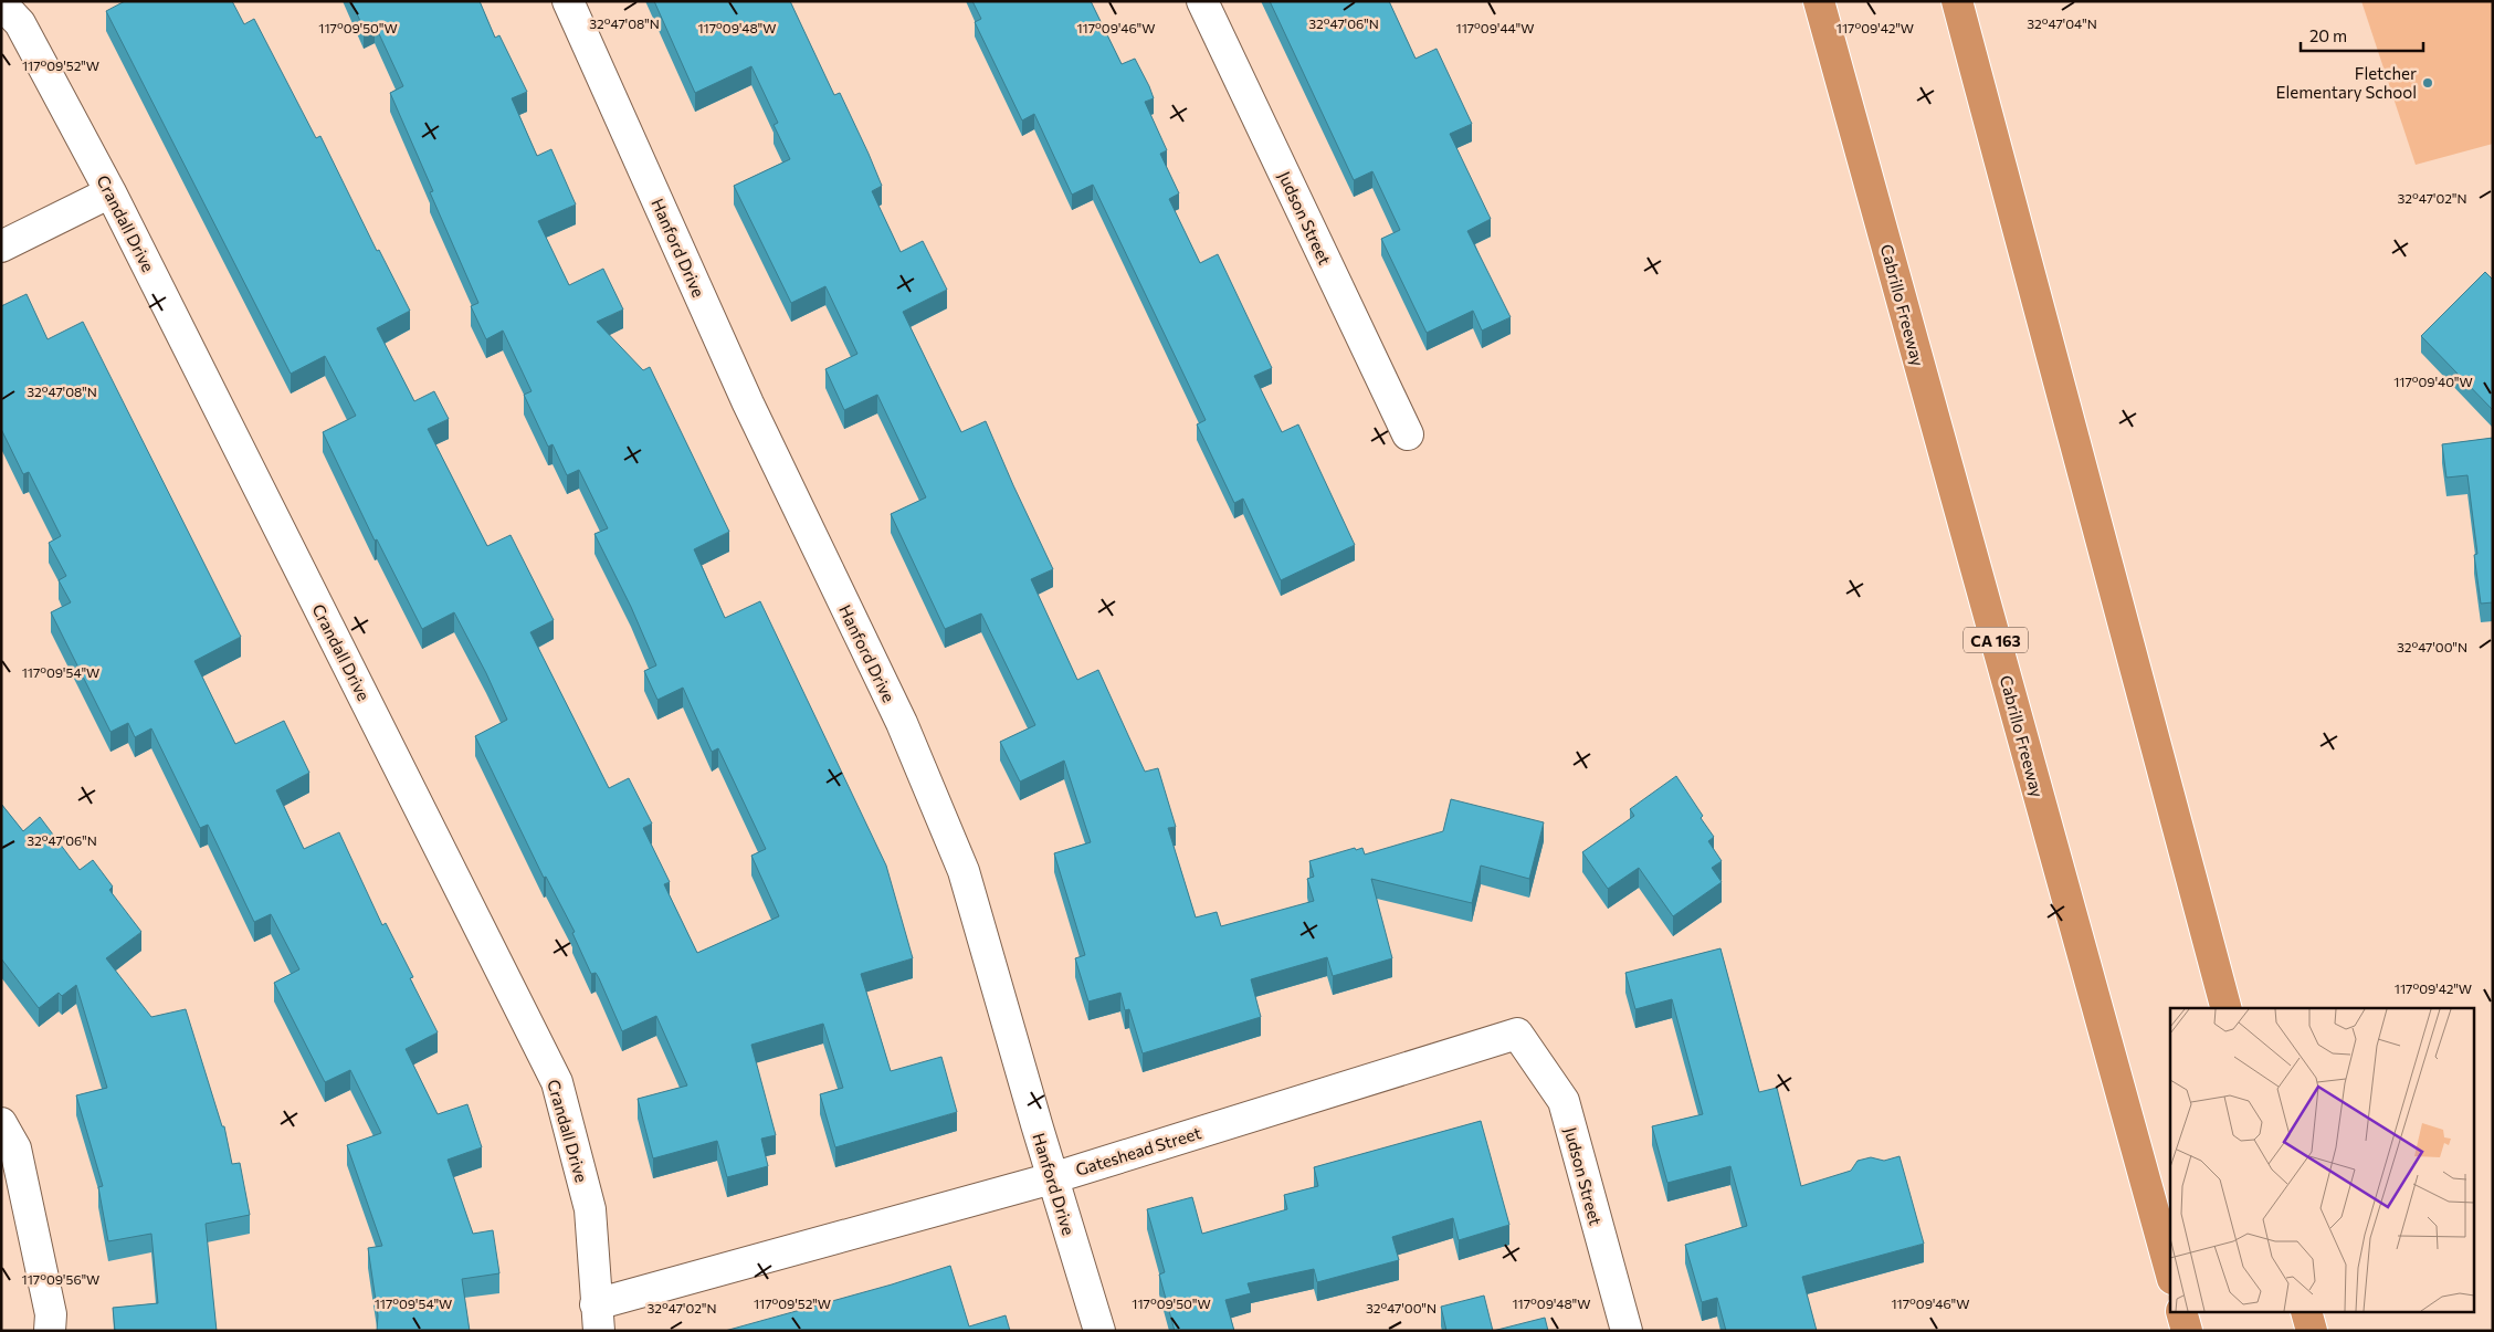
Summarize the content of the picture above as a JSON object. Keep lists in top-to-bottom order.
{
  "streets": {
    "highway": ["Cabrillo Freeway", "CA 163"],
    "street": [
      "Judson Street",
      "Crandall Drive",
      "Hanford Drive",
      "Gateshead Street"
    ]
  },
  "crossings": [
    ["Judson Street", "Gateshead Street"],
    ["Crandall Drive", "Gateshead Street"],
    ["Hanford Drive", "Gateshead Street"]
  ],
  "places": ["Fletcher Elementary School"],
  "scale_bar": "20 m",
  "coordinates": [
    "32°47'08\"N",
    "32°47'06\"N",
    "32°47'04\"N",
    "117°09'50\"W",
    "117°09'48\"W",
    "117°09'46\"W",
    "117°09'44\"W",
    "117°09'42\"W",
    "117°09'52\"W",
    "32°47'02\"N",
    "117°09'40\"W",
    "32°47'00\"N",
    "117°09'54\"W",
    "117°09'56\"W"
  ]
}
